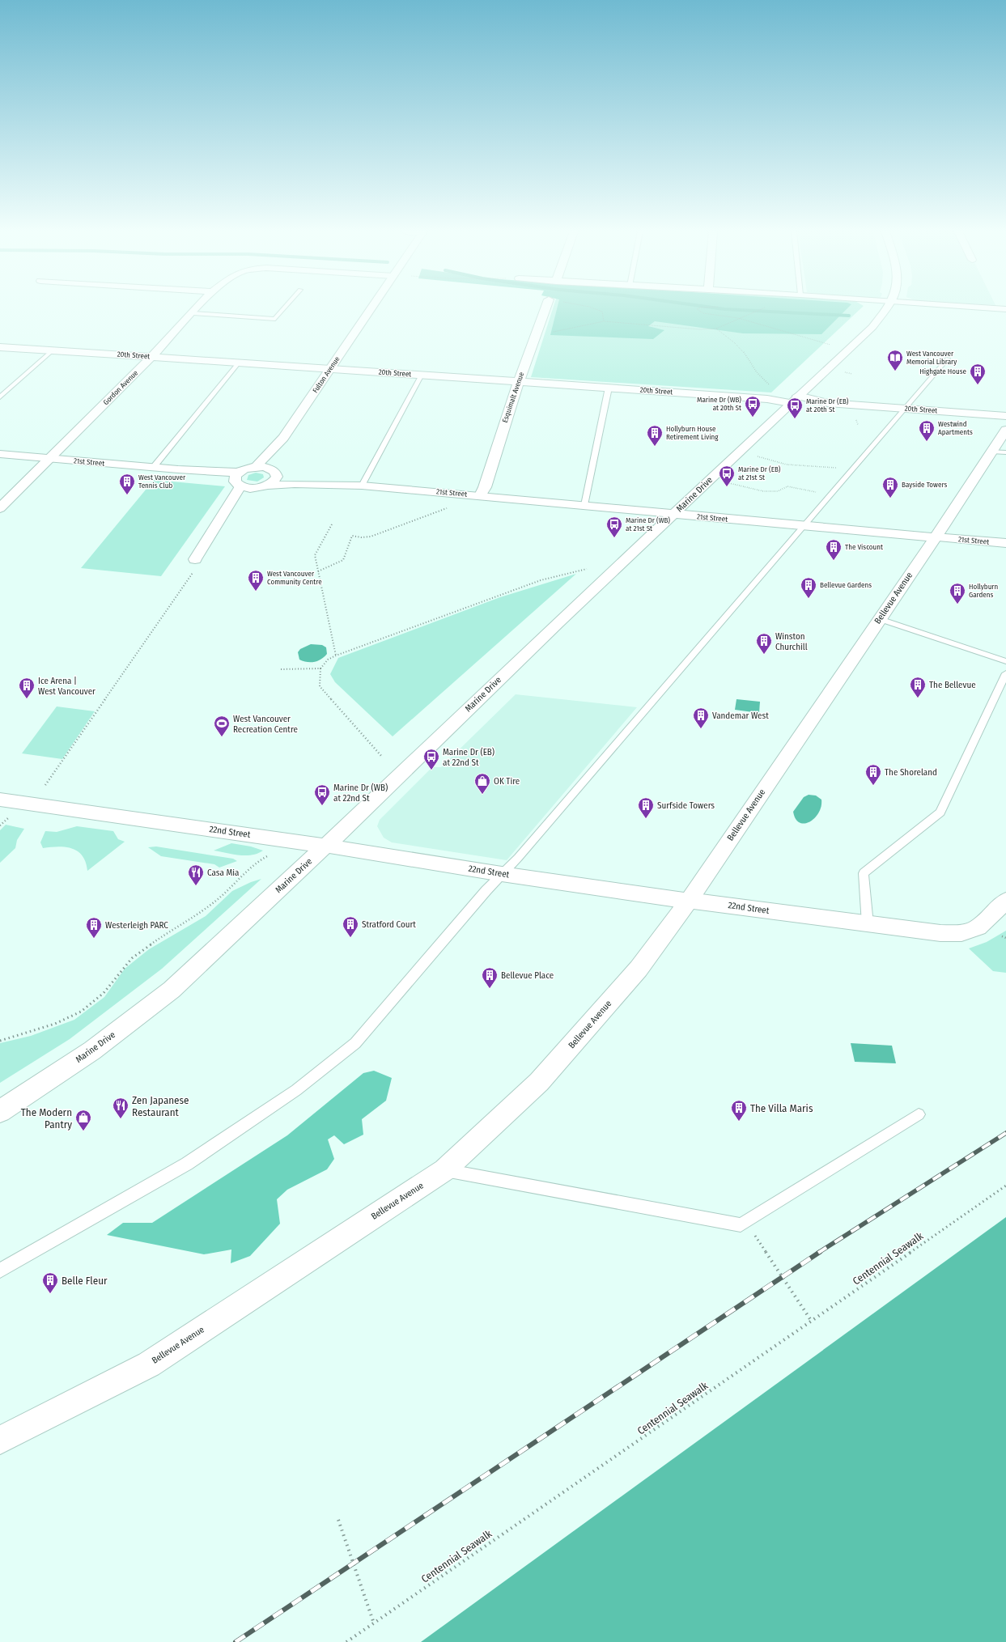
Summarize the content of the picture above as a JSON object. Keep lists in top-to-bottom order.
{
  "streets": {
    "street": [
      "20th Street",
      "Fulton Avenue",
      "Gordon Avenue",
      "Esquimalt Avenue",
      "21st Street",
      "Marine Drive",
      "Bellevue Avenue",
      "22nd Street"
    ],
    "path": ["Centennial Seawalk"]
  },
  "crossings": [
    ["20th Street", "Fulton Avenue"],
    ["20th Street", "Gordon Avenue"],
    ["20th Street", "Esquimalt Avenue"],
    ["20th Street", "Marine Drive"],
    ["Fulton Avenue", "21st Street"],
    ["Gordon Avenue", "21st Street"],
    ["Esquimalt Avenue", "21st Street"],
    ["21st Street", "Marine Drive"],
    ["21st Street", "Bellevue Avenue"],
    ["Marine Drive", "22nd Street"],
    ["Bellevue Avenue", "22nd Street"]
  ],
  "places": {
    "library": ["West Vancouver Memorial Library"],
    "building": [
      "Highgate House",
      "Westwind Apartments",
      "Hollyburn House Retirement Living",
      "West Vancouver Tennis Club",
      "Bayside Towers",
      "The Viscount",
      "West Vancouver Community Centre",
      "Bellevue Gardens",
      "Hollyburn Gardens",
      "Winston Churchill",
      "The Bellevue",
      "Ice Arena | West Vancouver",
      "Vandemar West",
      "The Shoreland",
      "Surfside Towers",
      "Stratford Court",
      "Westerleigh PARC",
      "Bellevue Place",
      "The Villa Maris",
      "Belle Fleur"
    ],
    "bus stop": [
      "Marine Dr (WB) at 20th St",
      "Marine Dr (EB) at 20th St",
      "Marine Dr (EB) at 21st St",
      "Marine Dr (WB) at 21st St",
      "Marine Dr (EB) at 22nd St",
      "Marine Dr (WB) at 22nd St"
    ],
    "sports": ["West Vancouver Recreation Centre"],
    "shop": ["OK Tire", "The Modern Pantry"],
    "restaurant": ["Casa Mia", "Zen Japanese Restaurant"]
  }
}
